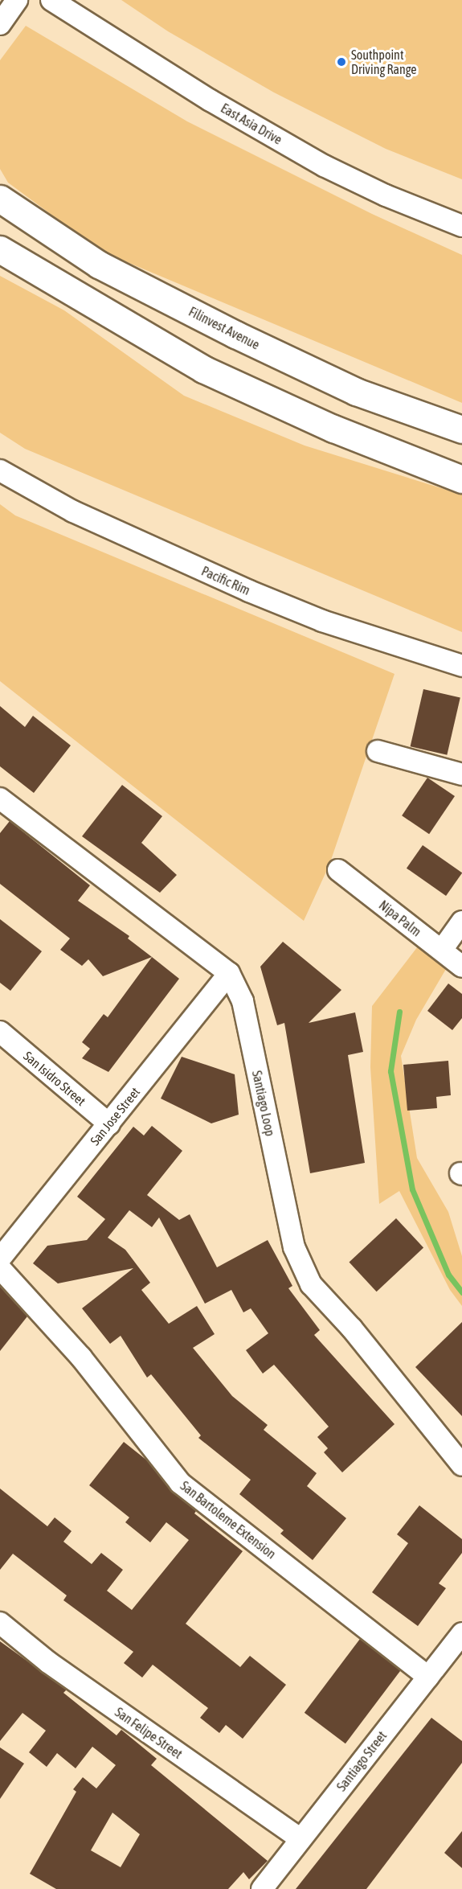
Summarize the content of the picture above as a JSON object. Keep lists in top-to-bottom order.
{
  "streets": {
    "main road": ["Filinvest Avenue"],
    "street": [
      "East Asia Drive",
      "Pacific Rim",
      "Nipa Palm",
      "San Isidro Street",
      "Santiago Loop",
      "San Jose Street",
      "San Bartoleme Extension",
      "San Felipe Street",
      "Santiago Street"
    ]
  },
  "crossings": [
    ["San Isidro Street", "San Jose Street"],
    ["Santiago Loop", "San Jose Street"],
    ["San Bartoleme Extension", "Santiago Street"],
    ["San Felipe Street", "Santiago Street"]
  ],
  "places": ["Southpoint Driving Range"]
}
